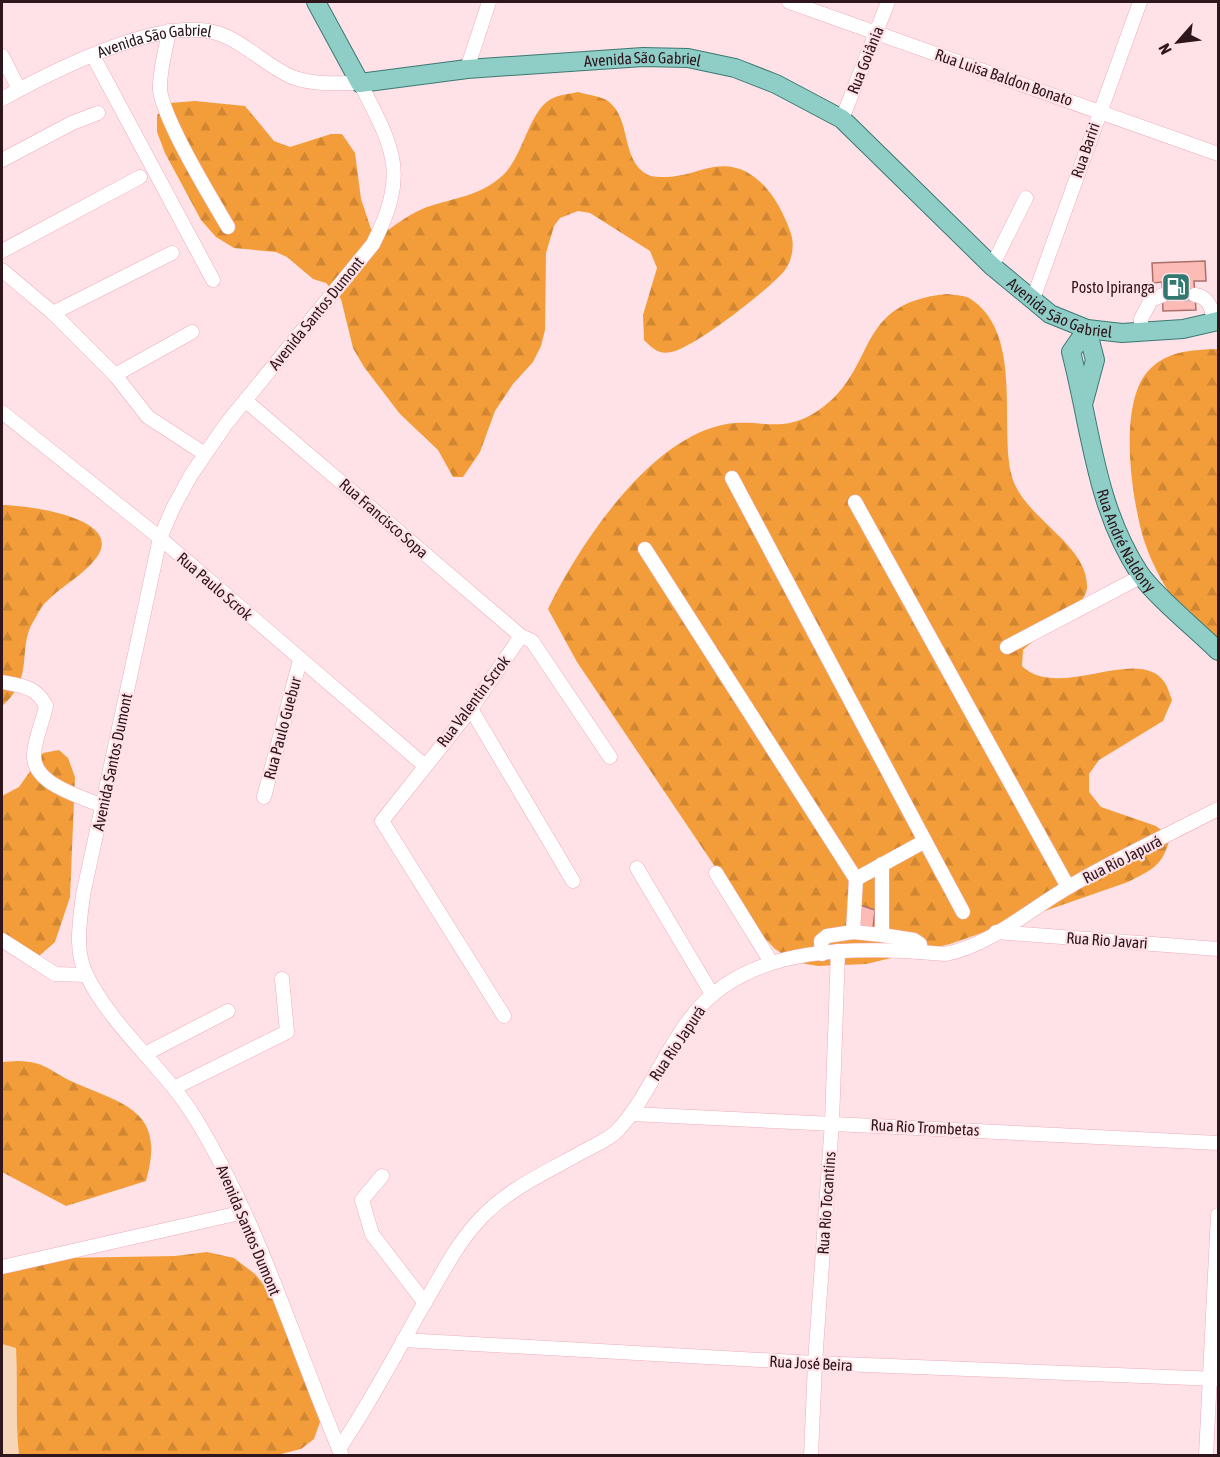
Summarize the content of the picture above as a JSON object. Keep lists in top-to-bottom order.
{
  "streets": {
    "main road": ["Avenida São Gabriel", "Rua André Naldony"],
    "street": [
      "Rua Goiânia",
      "Rua Luisa Baldon Bonato",
      "Rua Bariri",
      "Avenida Santos Dumont",
      "Rua Francisco Sopa",
      "Rua Paulo Scrok",
      "Rua Valentin Scrok",
      "Rua Paulo Guebur",
      "Rua Rio Japurá",
      "Rua Rio Javari",
      "Rua Rio Trombetas",
      "Rua Rio Tocantins",
      "Rua José Beira"
    ]
  },
  "crossings": [
    ["Avenida São Gabriel", "Rua Goiânia"],
    ["Avenida São Gabriel", "Rua Bariri"],
    ["Avenida São Gabriel", "Avenida Santos Dumont"],
    ["Avenida São Gabriel", "Rua André Naldony"],
    ["Rua Goiânia", "Rua Luisa Baldon Bonato"],
    ["Rua Luisa Baldon Bonato", "Rua Bariri"],
    ["Avenida Santos Dumont", "Rua Francisco Sopa"],
    ["Avenida Santos Dumont", "Rua Paulo Scrok"],
    ["Avenida Santos Dumont", "Rua Rio Japurá"],
    ["Rua Francisco Sopa", "Rua Valentin Scrok"],
    ["Rua Paulo Scrok", "Rua Valentin Scrok"],
    ["Rua Paulo Scrok", "Rua Paulo Guebur"],
    ["Rua Rio Japurá", "Rua Rio Javari"],
    ["Rua Rio Japurá", "Rua Rio Trombetas"],
    ["Rua Rio Japurá", "Rua Rio Tocantins"],
    ["Rua Rio Japurá", "Rua José Beira"],
    ["Rua Rio Trombetas", "Rua Rio Tocantins"],
    ["Rua Rio Tocantins", "Rua José Beira"]
  ],
  "places": {
    "fuel station": ["Posto Ipiranga"]
  },
  "north": "bottom left"
}
